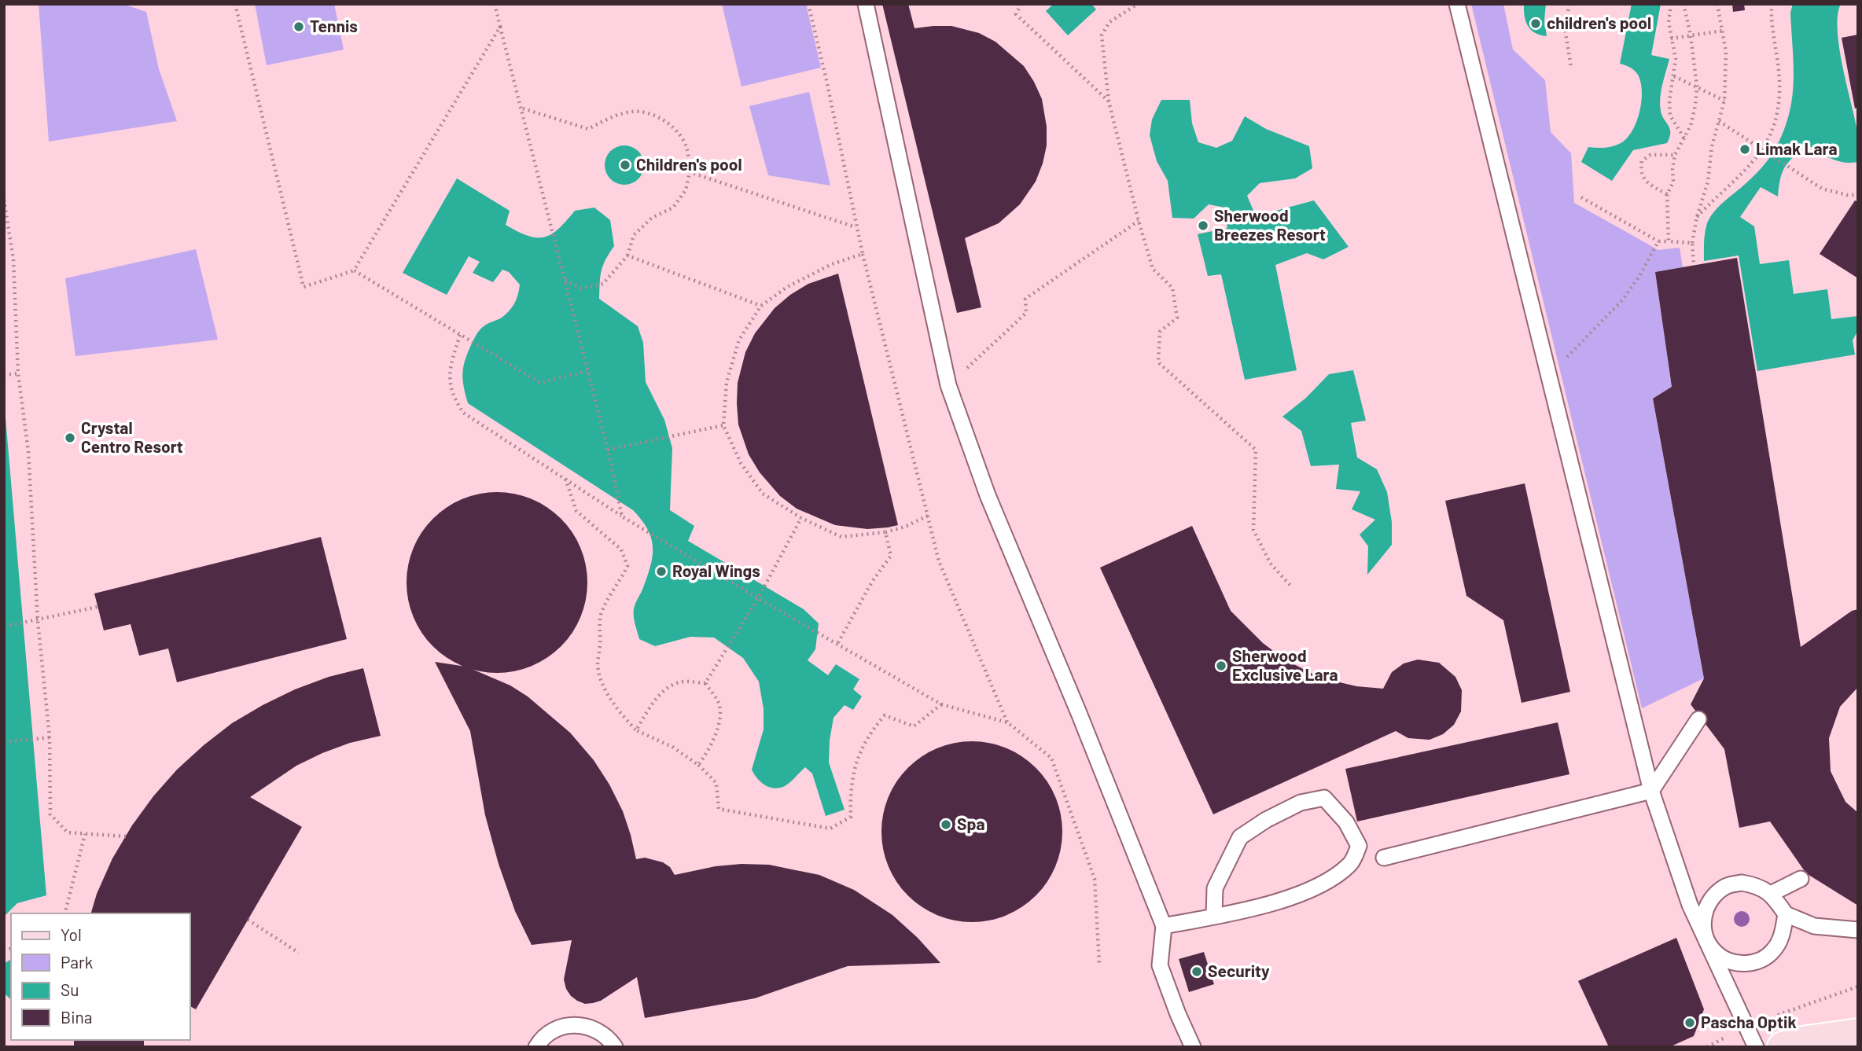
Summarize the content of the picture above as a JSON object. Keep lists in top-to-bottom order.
{
  "places": [
    "children's pool",
    "Tennis",
    "Limak Lara",
    "Children's pool",
    "Sherwood Breezes Resort",
    "Crystal Centro Resort",
    "Royal Wings",
    "Sherwood Exclusive Lara",
    "Spa",
    "Security",
    "Pascha Optik"
  ],
  "legend": [
    "Yol",
    "Park",
    "Su",
    "Bina"
  ]
}
